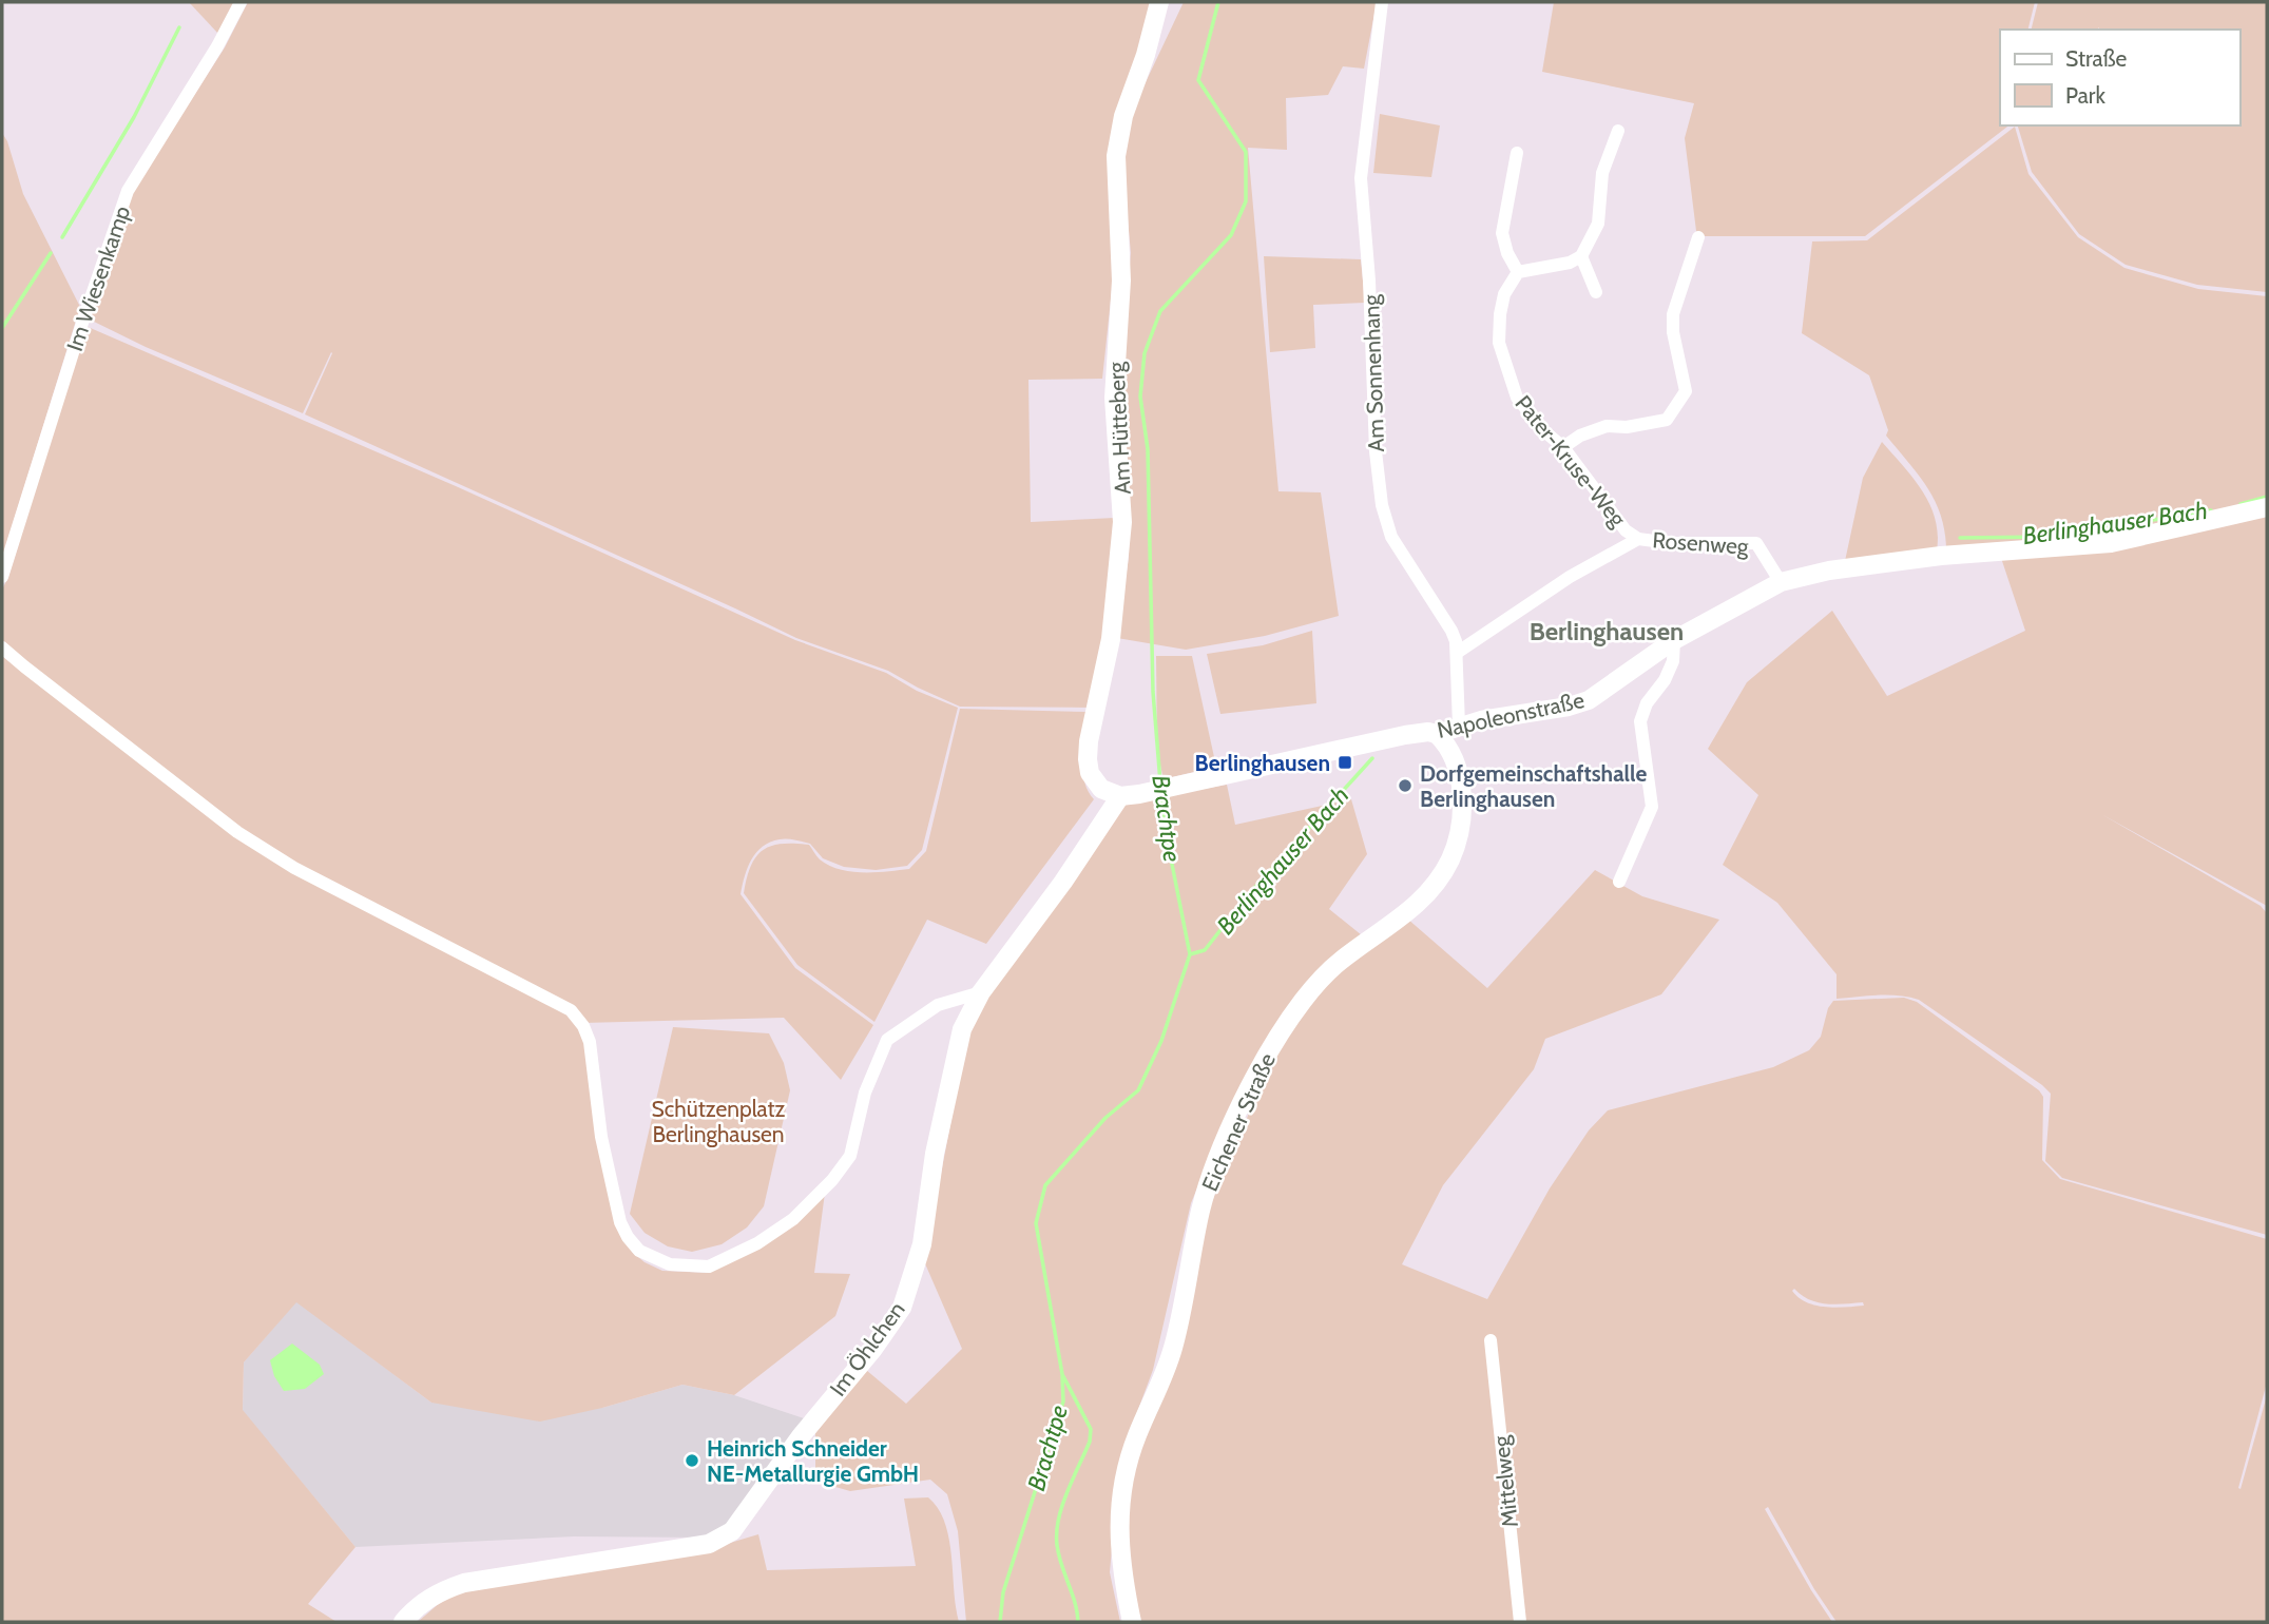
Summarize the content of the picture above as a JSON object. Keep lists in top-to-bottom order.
{
  "streets": {
    "main road": [
      "Am Hütteberg",
      "Napoleonstraße",
      "Eichener Straße",
      "Im Öhlchen"
    ],
    "street": [
      "Im Wiesenkamp",
      "Am Sonnenhang",
      "Pater-Kruse-Weg",
      "Rosenweg",
      "Mittelweg"
    ]
  },
  "crossings": [
    ["Am Sonnenhang", "Rosenweg"],
    ["Am Sonnenhang", "Napoleonstraße"],
    ["Am Hütteberg", "Napoleonstraße"],
    ["Am Hütteberg", "Im Öhlchen"],
    ["Pater-Kruse-Weg", "Rosenweg"],
    ["Rosenweg", "Napoleonstraße"],
    ["Napoleonstraße", "Eichener Straße"],
    ["Napoleonstraße", "Im Öhlchen"]
  ],
  "districts": ["Berlinghausen"],
  "water": ["Berlinghauser Bach", "Brachtpe"],
  "parks": ["Schützenplatz Berlinghausen"],
  "places": {
    "transit": ["Berlinghausen"],
    "other": ["Dorfgemeinschaftshalle Berlinghausen", "Heinrich Schneider NE-Metallurgie GmbH"]
  },
  "legend": ["Straße", "Park"]
}
